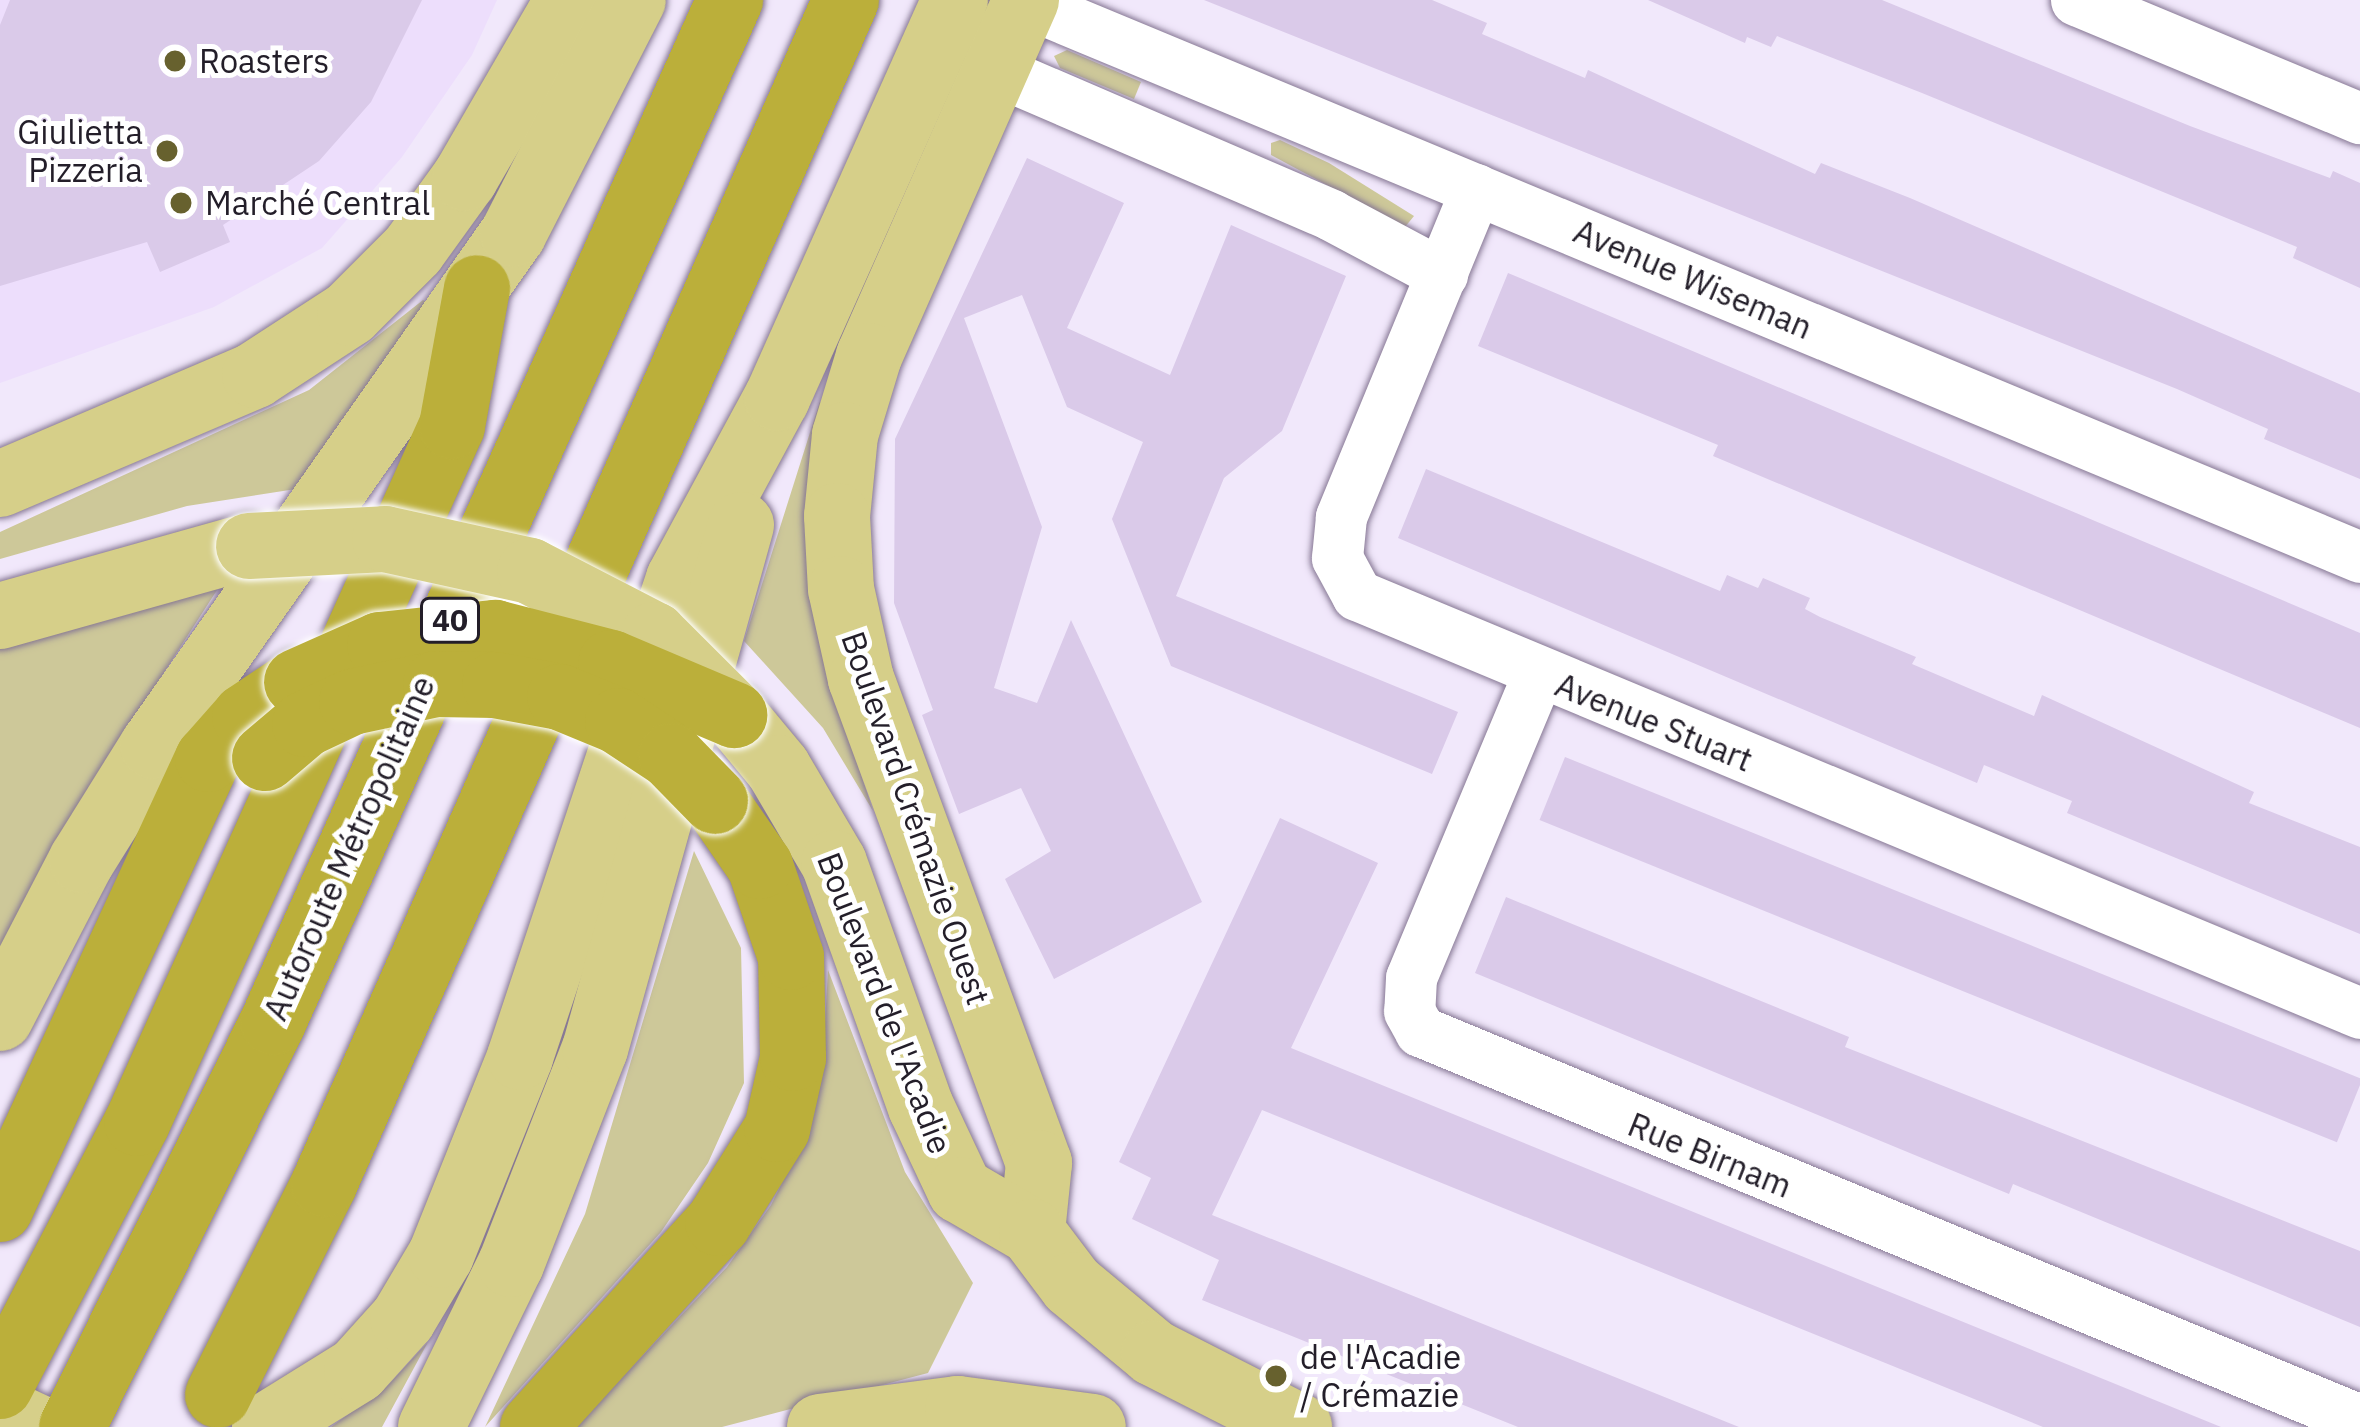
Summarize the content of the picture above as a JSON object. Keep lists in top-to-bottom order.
{
  "streets": {
    "highway": ["40", "Autoroute Métropolitaine"],
    "main road": ["Boulevard Crémazie Ouest", "Boulevard de l'Acadie"],
    "street": ["Avenue Wiseman", "Avenue Stuart", "Rue Birnam"]
  },
  "crossings": [
    ["Avenue Wiseman", "Avenue Stuart"],
    ["Avenue Wiseman", "Boulevard Crémazie Ouest"],
    ["Avenue Stuart", "Rue Birnam"],
    ["Boulevard Crémazie Ouest", "Boulevard de l'Acadie"]
  ],
  "places": [
    "Roasters",
    "Giulietta Pizzeria",
    "Marché Central",
    "de l'Acadie / Crémazie"
  ]
}
